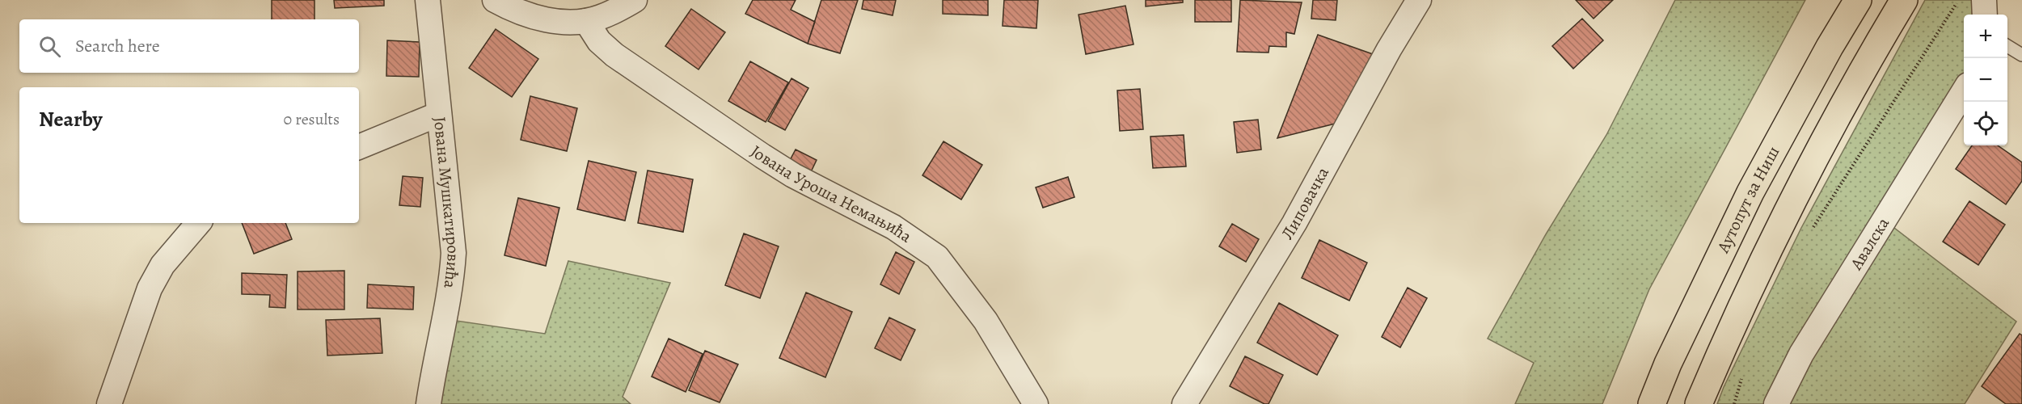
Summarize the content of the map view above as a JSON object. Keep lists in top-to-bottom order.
{
  "streets": {
    "highway": ["Аутопут за Ниш"],
    "street": [
      "Јована Уроша Немањића",
      "Јована Мушкатировића",
      "Липовачка",
      "Авалска"
    ]
  },
  "page": {
    "map_buttons": ["+", "−"],
    "search": "Search here",
    "heading": ["Nearby", "0 results"]
  }
}
